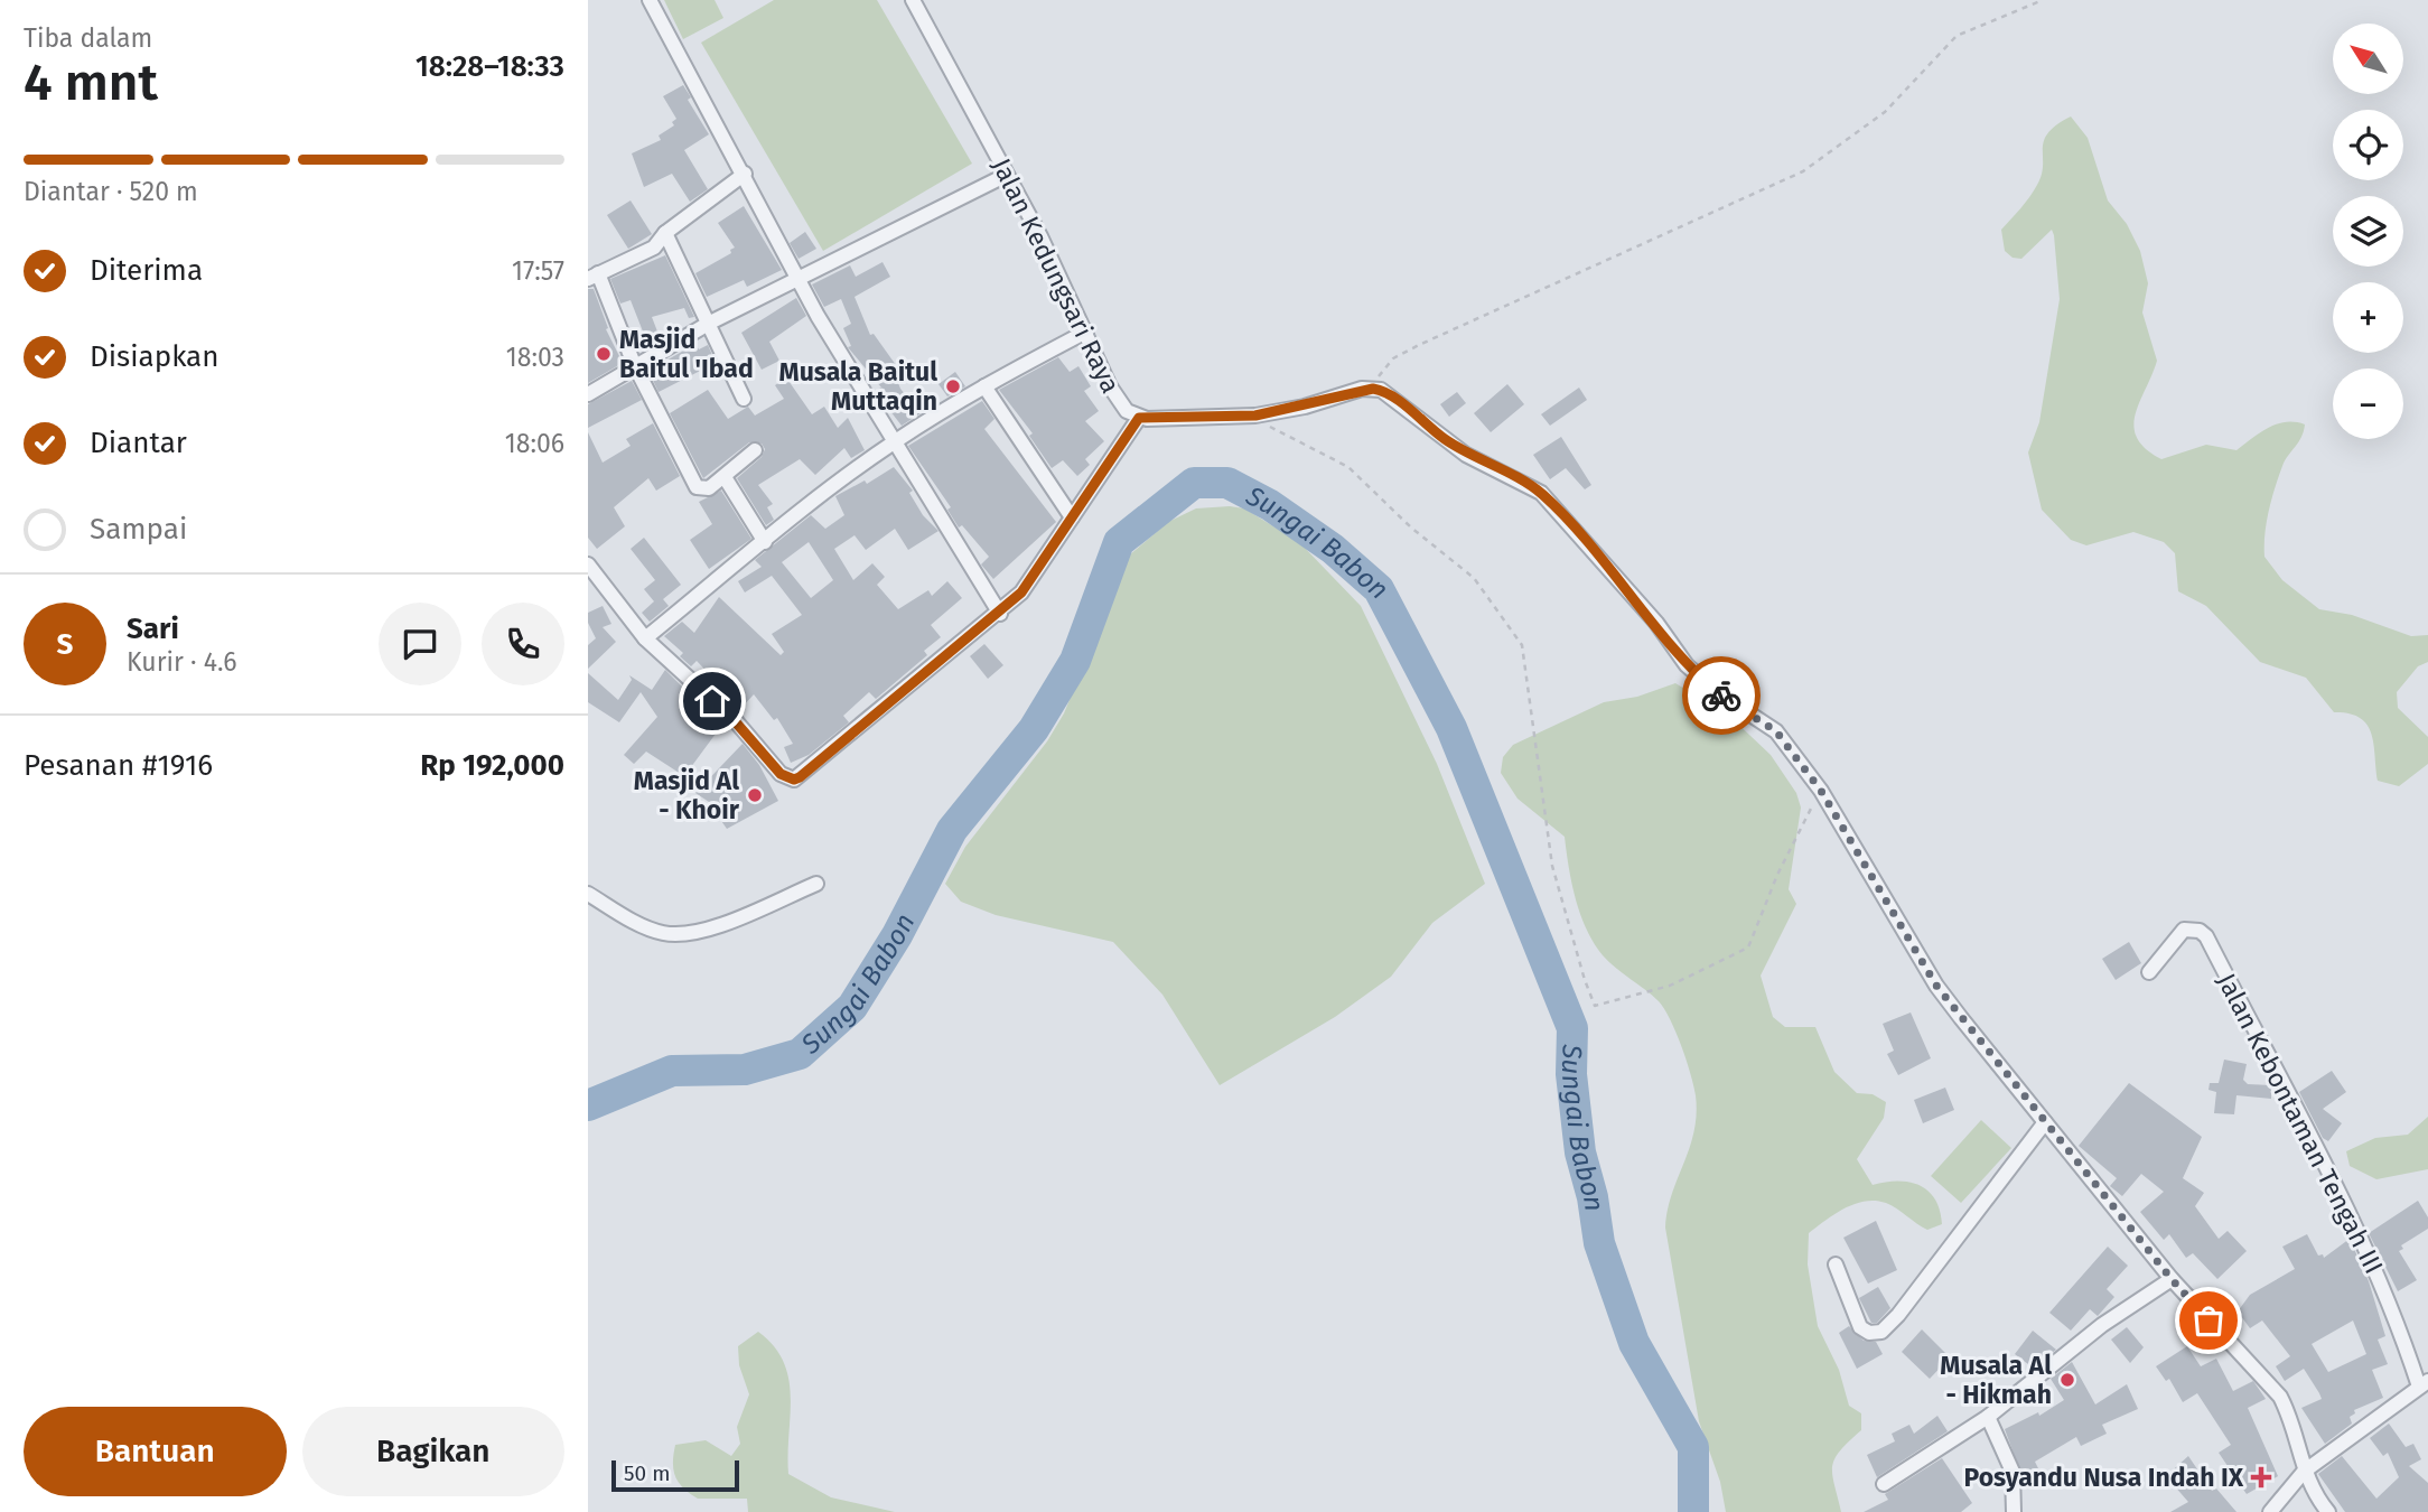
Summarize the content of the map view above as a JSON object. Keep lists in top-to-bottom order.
{
  "streets": {
    "street": ["Jalan Kedungsari Raya", "Jalan Kebontaman Tengah III"]
  },
  "water": ["Sungai Babon"],
  "places": {
    "other": [
      "Masjid Baitul 'Ibad",
      "Musala Baitul Muttaqin",
      "Masjid Al - Khoir",
      "Musala Al - Hikmah"
    ],
    "health": ["Posyandu Nusa Indah IX"]
  },
  "scale_bar": "50 m",
  "north": "top left",
  "page": {
    "heading": ["4 mnt", "Tiba dalam", "18:28–18:33"],
    "panel": [
      "Sari",
      "Kurir · 4.6",
      "Pesanan #1916",
      "Rp 192,000"
    ],
    "map_buttons": ["+", "−"],
    "bar": "Diantar · 520 m",
    "list": [
      ["Diterima", "17:57"],
      ["Disiapkan", "18:03"],
      ["Diantar", "18:06"],
      "Sampai"
    ],
    "round": "S",
    "buttons": ["Bantuan", "Bagikan"],
    "scale": "50 m"
  }
}
